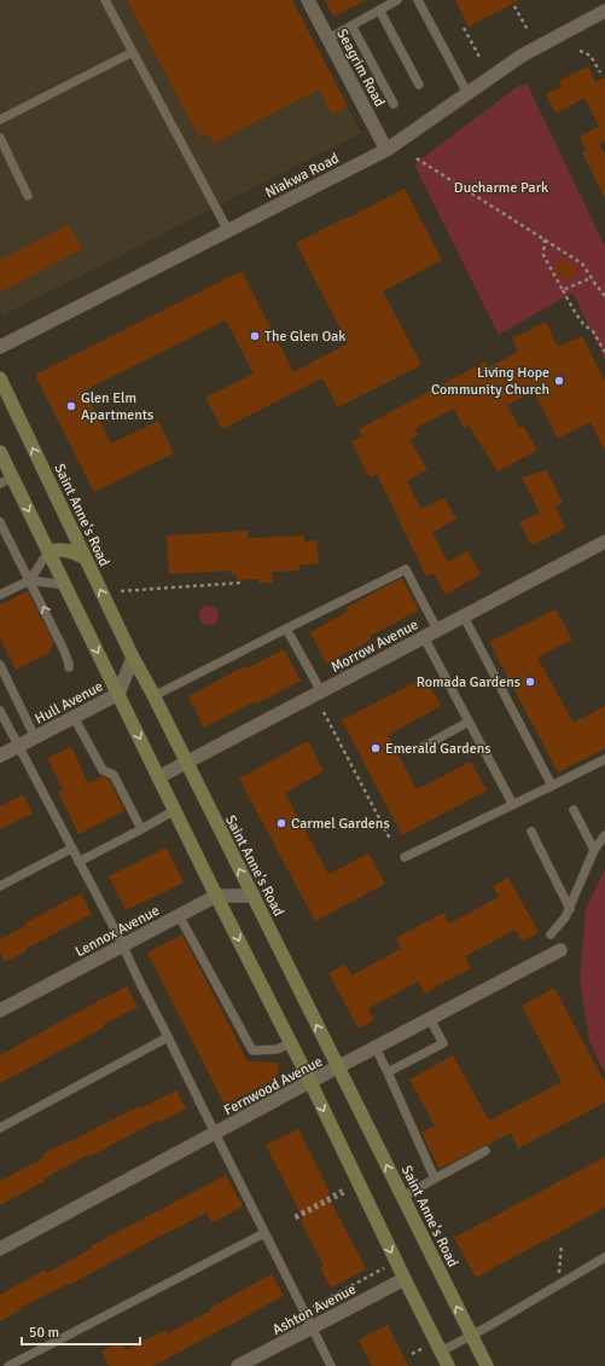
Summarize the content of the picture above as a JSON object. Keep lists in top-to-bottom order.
{
  "streets": {
    "main road": ["Saint Anne's Road"],
    "street": [
      "Seagrim Road",
      "Niakwa Road",
      "Morrow Avenue",
      "Hull Avenue",
      "Lennox Avenue",
      "Fernwood Avenue",
      "Ashton Avenue"
    ]
  },
  "crossings": [
    ["Seagrim Road", "Niakwa Road"],
    ["Saint Anne's Road", "Morrow Avenue"],
    ["Saint Anne's Road", "Hull Avenue"],
    ["Saint Anne's Road", "Lennox Avenue"],
    ["Saint Anne's Road", "Fernwood Avenue"]
  ],
  "parks": ["Ducharme Park"],
  "places": [
    "The Glen Oak",
    "Living Hope Community Church",
    "Glen Elm Apartments",
    "Romada Gardens",
    "Emerald Gardens",
    "Carmel Gardens"
  ],
  "scale_bar": "50 m"
}
